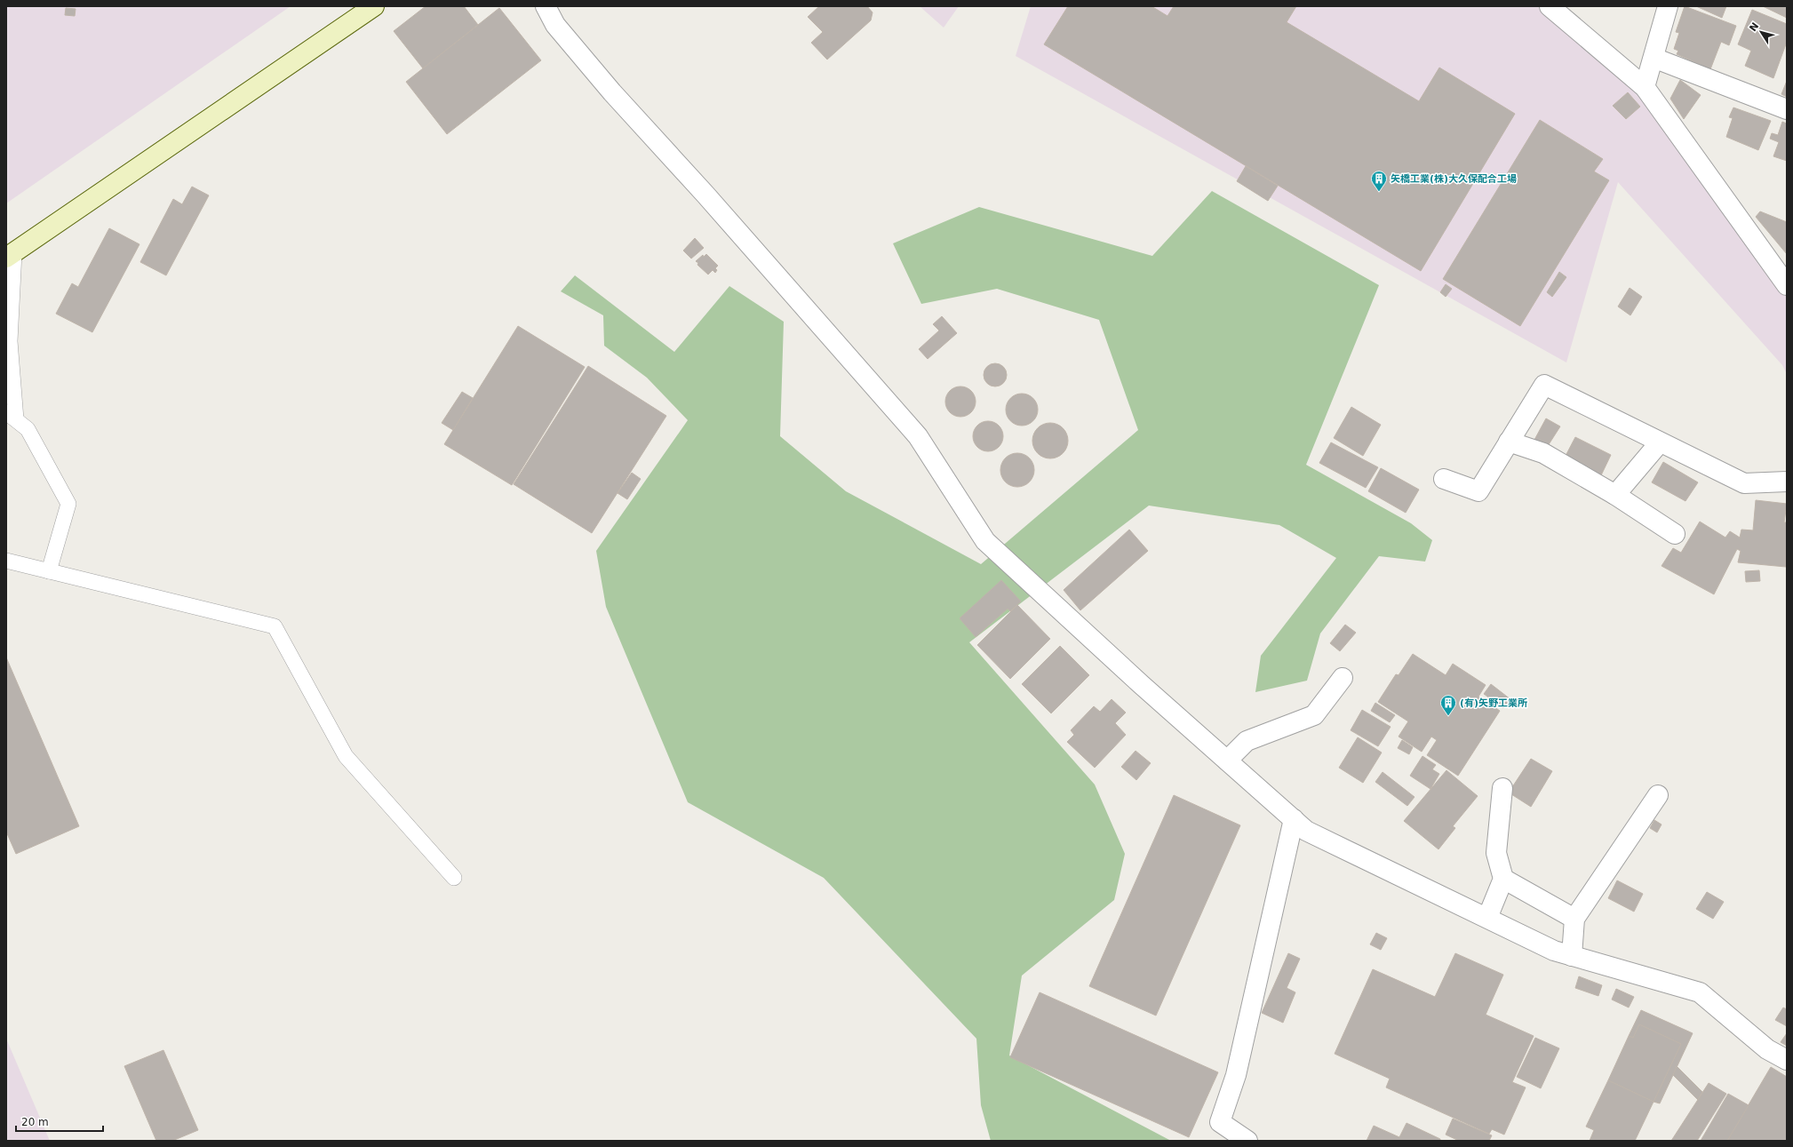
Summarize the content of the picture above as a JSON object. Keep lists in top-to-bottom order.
{
  "places": {
    "building": ["矢橋工業(株)大久保配合工場", "(有)矢野工業所"]
  },
  "scale_bar": "20 m",
  "north": "top left"
}
